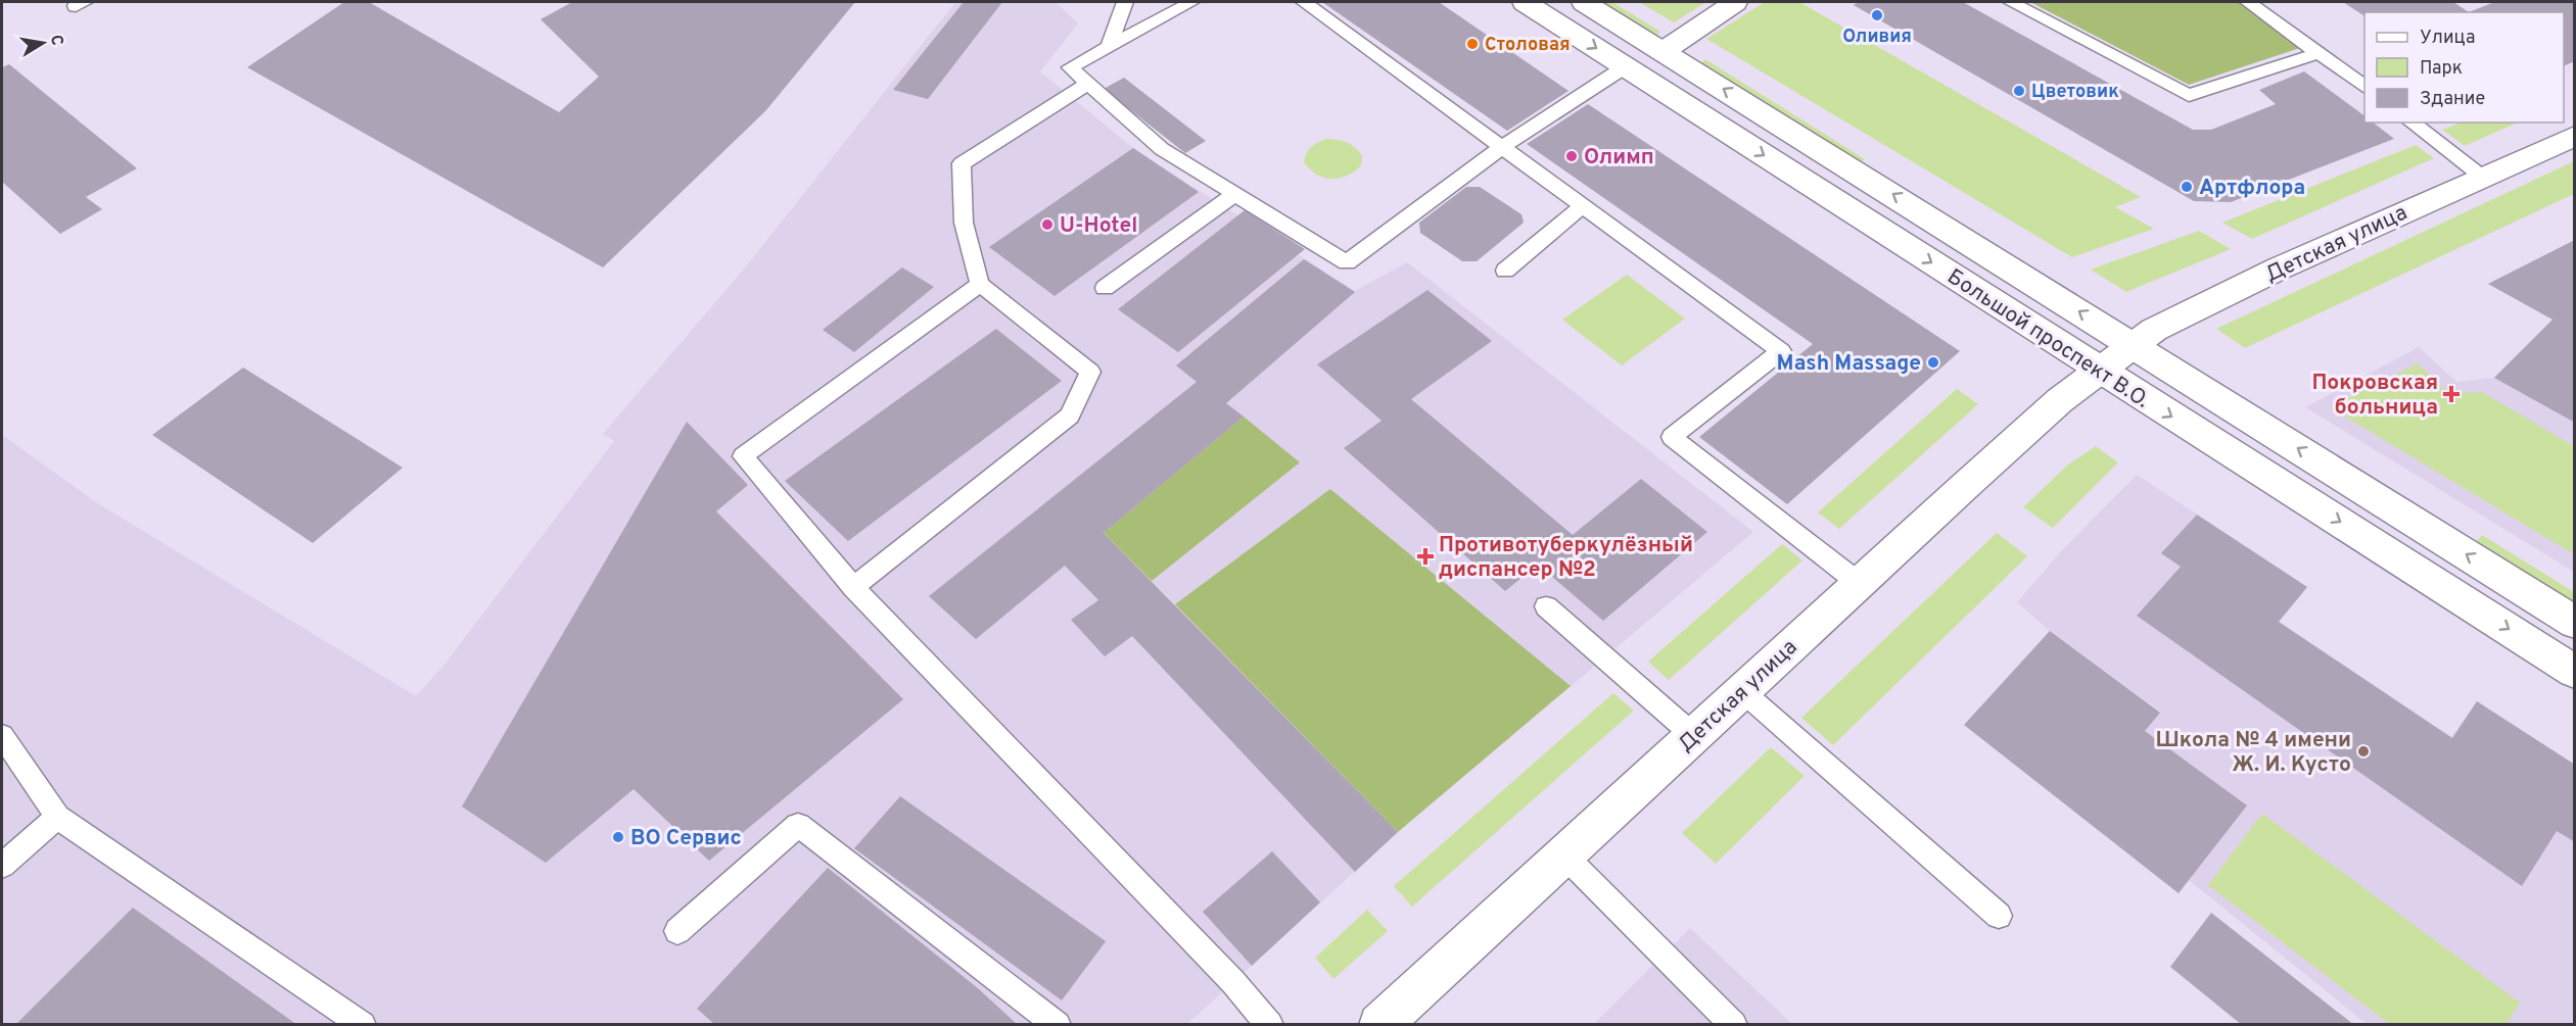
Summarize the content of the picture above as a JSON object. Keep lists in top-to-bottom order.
{
  "streets": {
    "main road": ["Детская улица", "Большой проспект В.О."]
  },
  "crossings": [
    ["Детская улица", "Большой проспект В.О."]
  ],
  "places": {
    "other": [
      "Оливия",
      "Столовая",
      "Цветовик",
      "Олимп",
      "Артфлора",
      "U-Hotel",
      "Mash Massage",
      "Школа № 4 имени Ж. И. Кусто",
      "ВО Сервис"
    ],
    "health": ["Покровская больница", "Противотуберкулёзный диспансер №2"]
  },
  "legend": ["Улица", "Парк", "Здание"],
  "north": "right"
}
